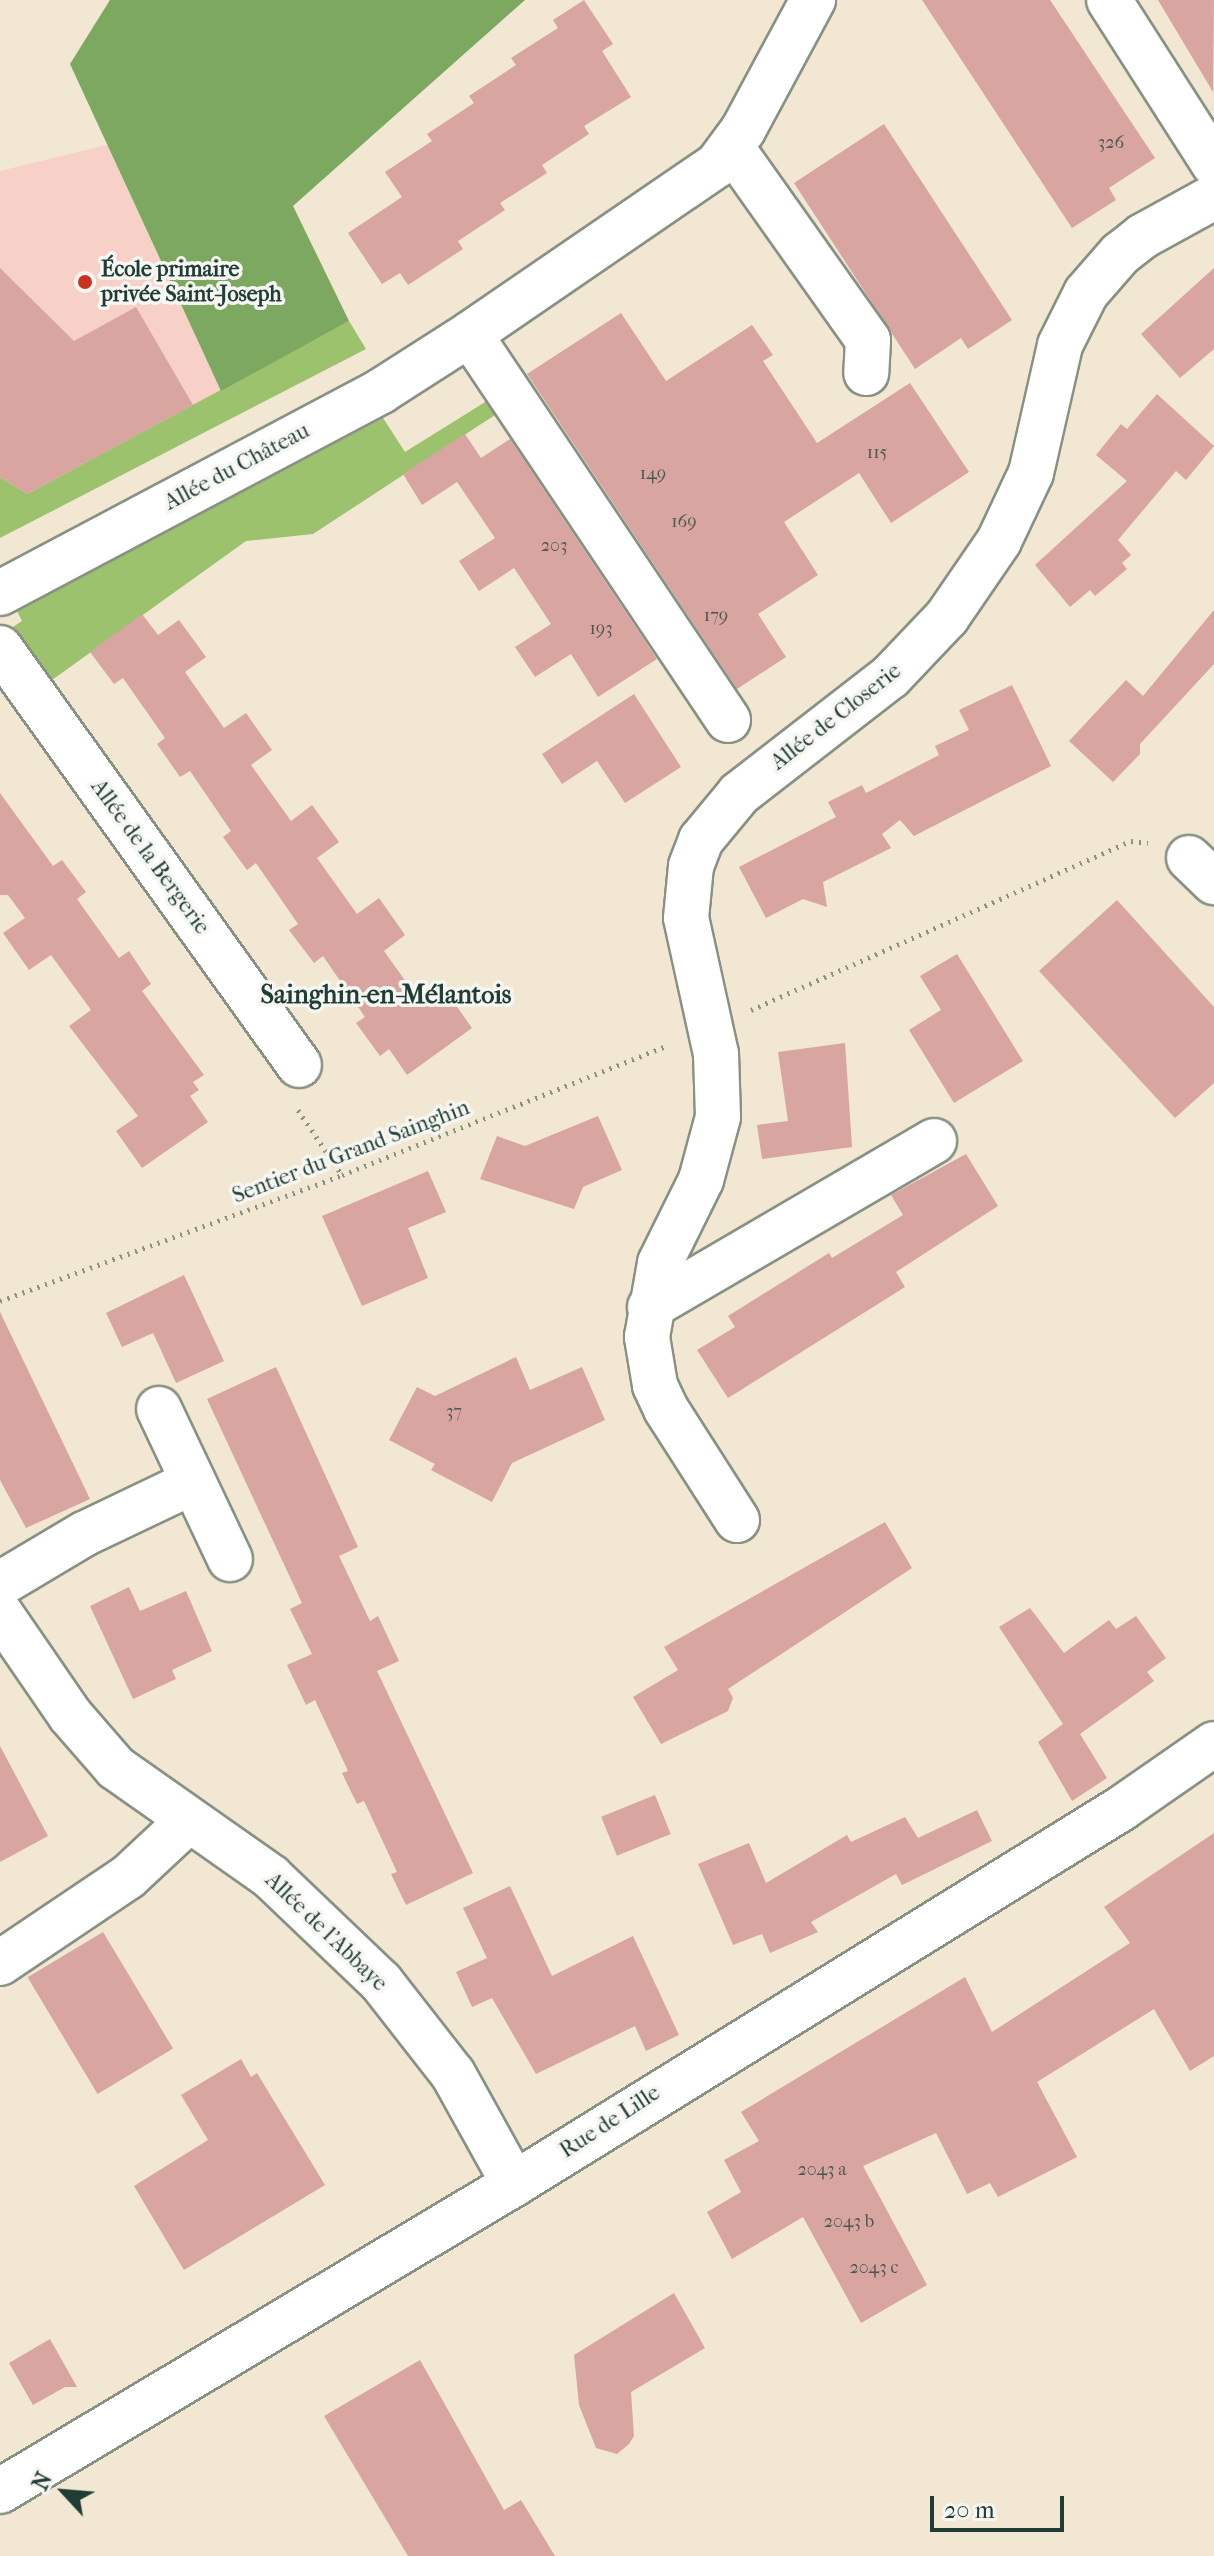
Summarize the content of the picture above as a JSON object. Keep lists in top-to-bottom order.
{
  "streets": {
    "street": [
      "Allée du Château",
      "Allée de Closerie",
      "Allée de la Bergerie",
      "Allée de l'Abbaye",
      "Rue de Lille"
    ],
    "path": ["Sentier du Grand Sainghin"]
  },
  "crossings": [
    ["Allée de Closerie", "Sentier du Grand Sainghin"],
    ["Allée de l'Abbaye", "Rue de Lille"]
  ],
  "districts": ["Sainghin-en-Mélantois"],
  "places": ["École primaire privée Saint-Joseph"],
  "house_numbers": [
    "326",
    "115",
    "149",
    "169",
    "203",
    "179",
    "193",
    "37",
    "2043 a",
    "2043 b",
    "2043 c"
  ],
  "scale_bar": "20 m",
  "north": "top left"
}
